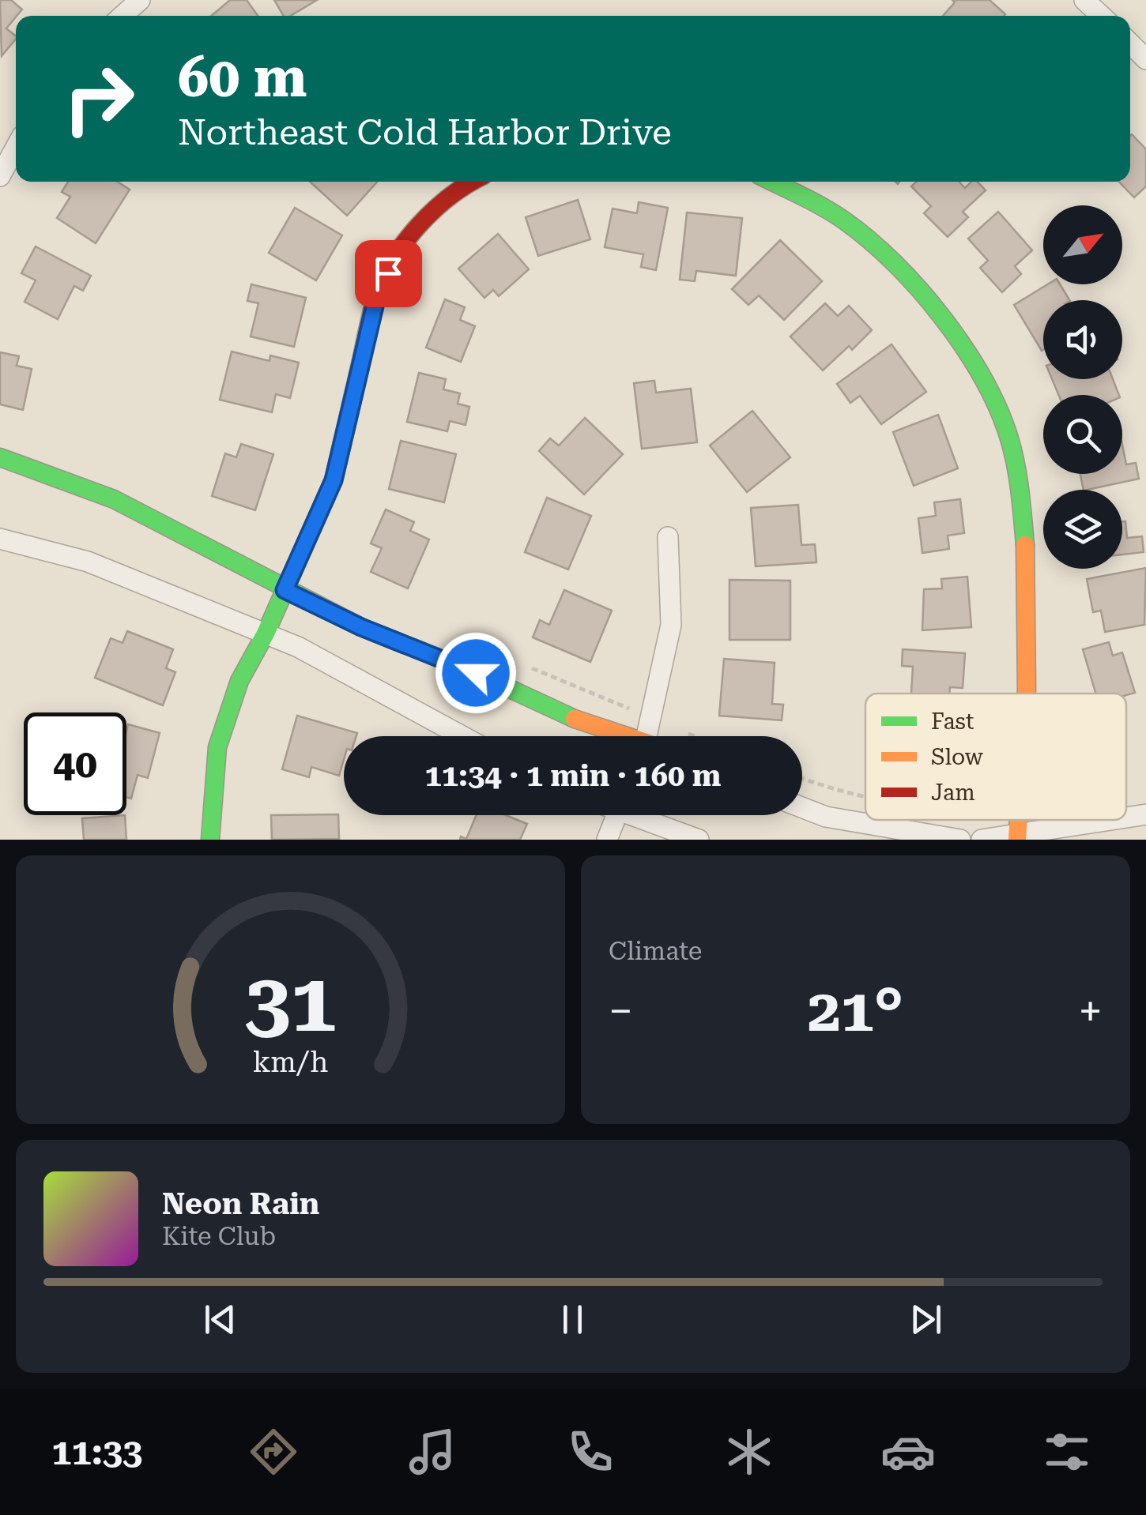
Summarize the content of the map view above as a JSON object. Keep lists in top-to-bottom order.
{
  "legend": ["Fast", "Slow", "Jam"],
  "north": "top right",
  "page": {
    "turn": ["60 m", "Northeast Cold Harbor Drive"],
    "limit": "40",
    "trip": "11:34 · 1 min · 160 m",
    "tile": "Climate",
    "heat": ["−", "21°", "+"],
    "song": ["Neon Rain", "Kite Club"],
    "tabs": "11:33",
    "gauge": ["31", "km/h"]
  }
}
